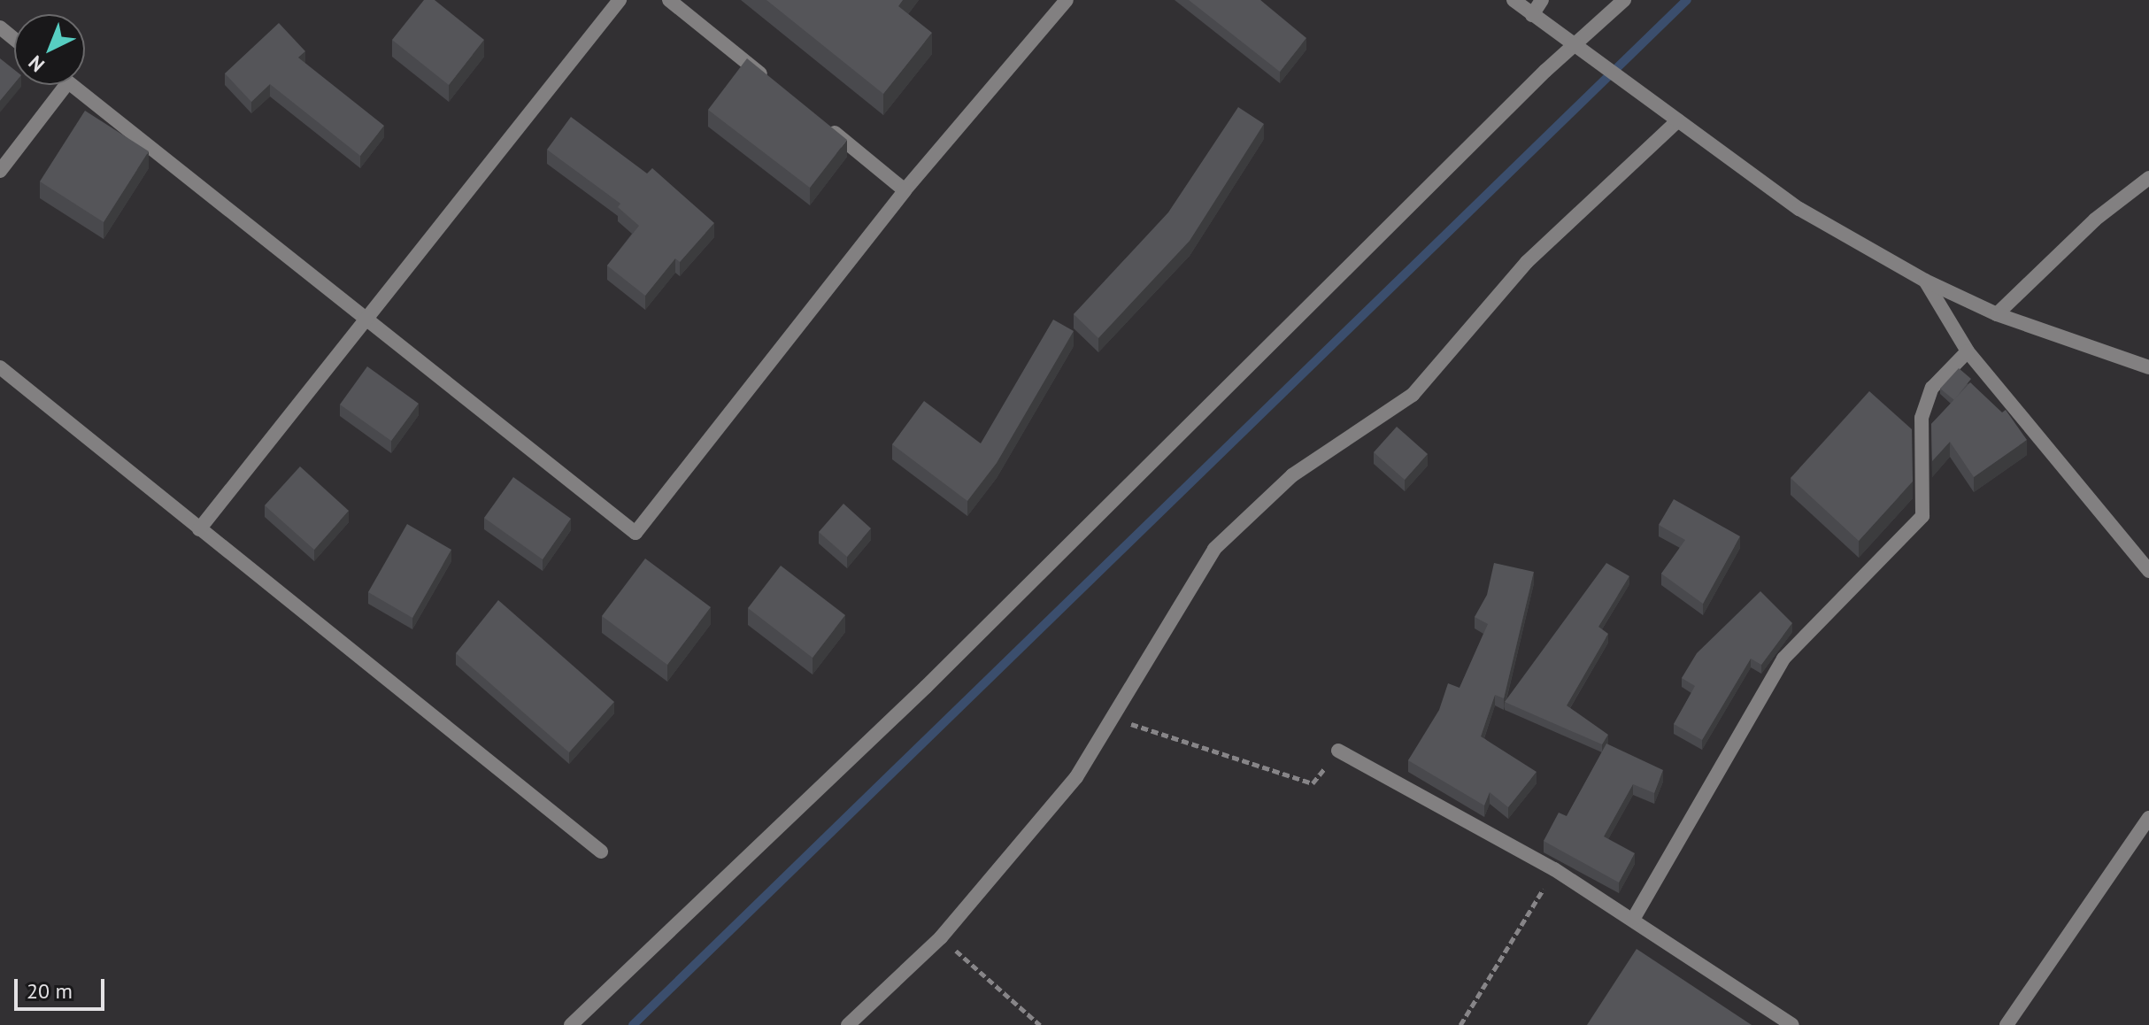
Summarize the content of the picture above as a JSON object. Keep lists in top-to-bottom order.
{
  "scale_bar": "20 m",
  "north": "bottom left"
}
